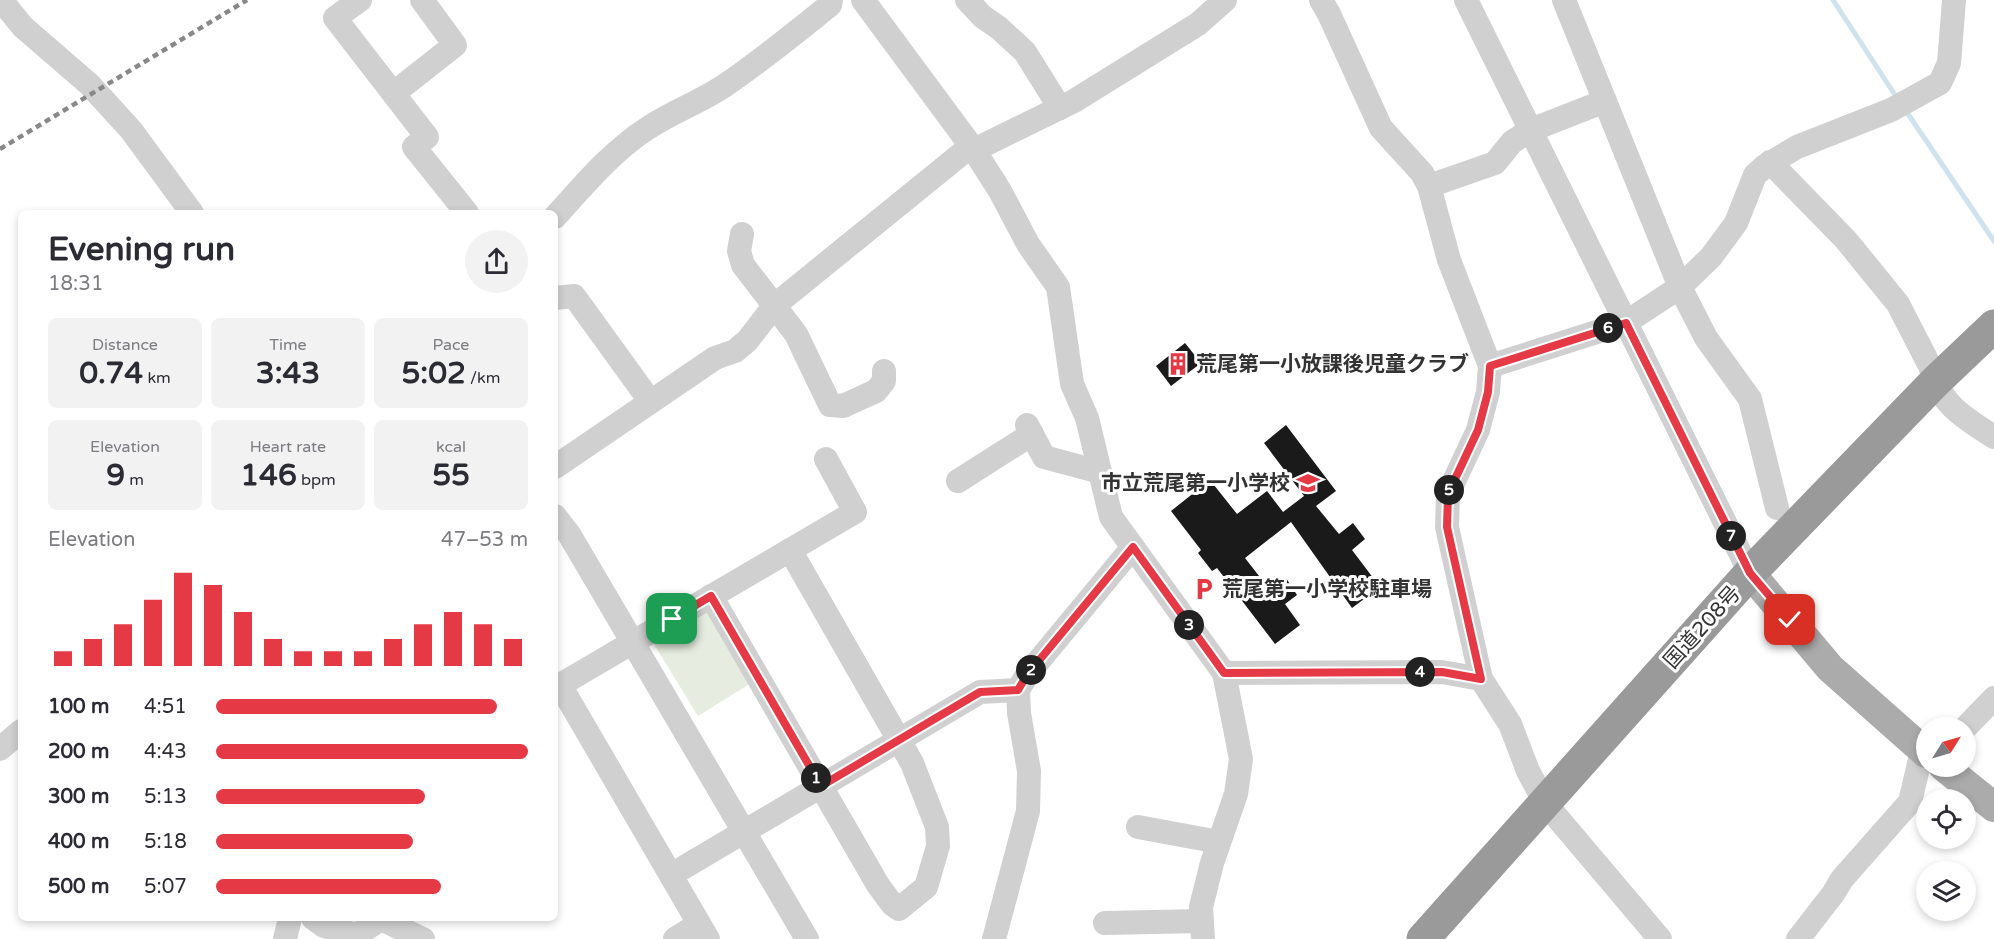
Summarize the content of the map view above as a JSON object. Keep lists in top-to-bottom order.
{
  "streets": {
    "highway": ["国道208号"]
  },
  "places": {
    "building": ["荒尾第一小放課後児童クラブ"],
    "school or university": ["市立荒尾第一小学校"],
    "parking": ["荒尾第一小学校駐車場"]
  },
  "north": "top right",
  "page": {
    "heading": ["Evening run", "18:31"],
    "stats": [
      ["Distance", "0.74 km"],
      ["Time", "3:43"],
      ["Pace", "5:02 /km"],
      ["Elevation", "9 m"],
      ["Heart rate", "146 bpm"],
      ["kcal", "55"]
    ],
    "pins": [
      "6",
      "5",
      "7",
      "3",
      "2",
      "4",
      "1"
    ],
    "chart": ["Elevation", "47–53 m"],
    "list": [
      {
        "name": "100 m",
        "note": "4:51"
      },
      {
        "name": "200 m",
        "note": "4:43"
      },
      {
        "name": "300 m",
        "note": "5:13"
      },
      {
        "name": "400 m",
        "note": "5:18"
      },
      {
        "name": "500 m",
        "note": "5:07"
      }
    ]
  }
}
